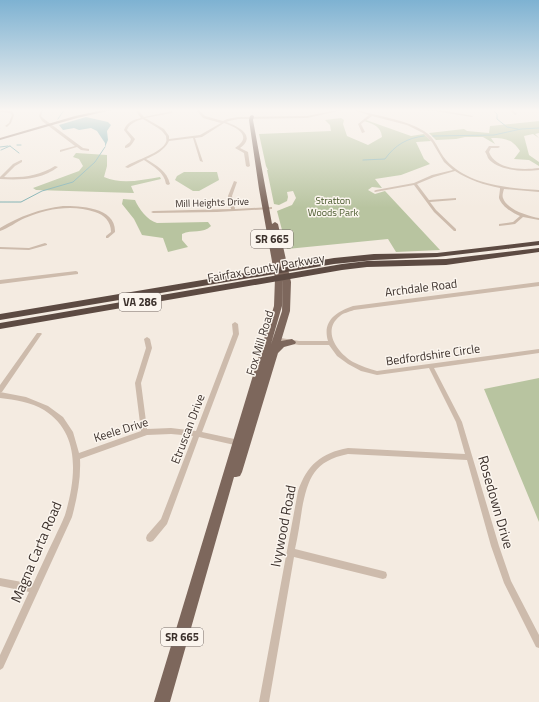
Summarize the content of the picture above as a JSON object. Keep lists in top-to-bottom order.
{
  "streets": {
    "highway": ["Fairfax County Parkway", "VA 286"],
    "main road": ["SR 665", "Fox Mill Road"],
    "street": [
      "Mill Heights Drive",
      "Archdale Road",
      "Bedfordshire Circle",
      "Etruscan Drive",
      "Keele Drive",
      "Rosedown Drive",
      "Ivywood Road",
      "Magna Carta Road"
    ]
  },
  "crossings": [
    ["Mill Heights Drive", "Fox Mill Road"],
    ["Fairfax County Parkway", "Fox Mill Road"],
    ["Archdale Road", "Bedfordshire Circle"],
    ["Fox Mill Road", "Keele Drive"],
    ["Bedfordshire Circle", "Rosedown Drive"],
    ["Etruscan Drive", "Keele Drive"],
    ["Keele Drive", "Magna Carta Road"],
    ["Rosedown Drive", "Ivywood Road"]
  ],
  "parks": ["Stratton Woods Park"]
}
